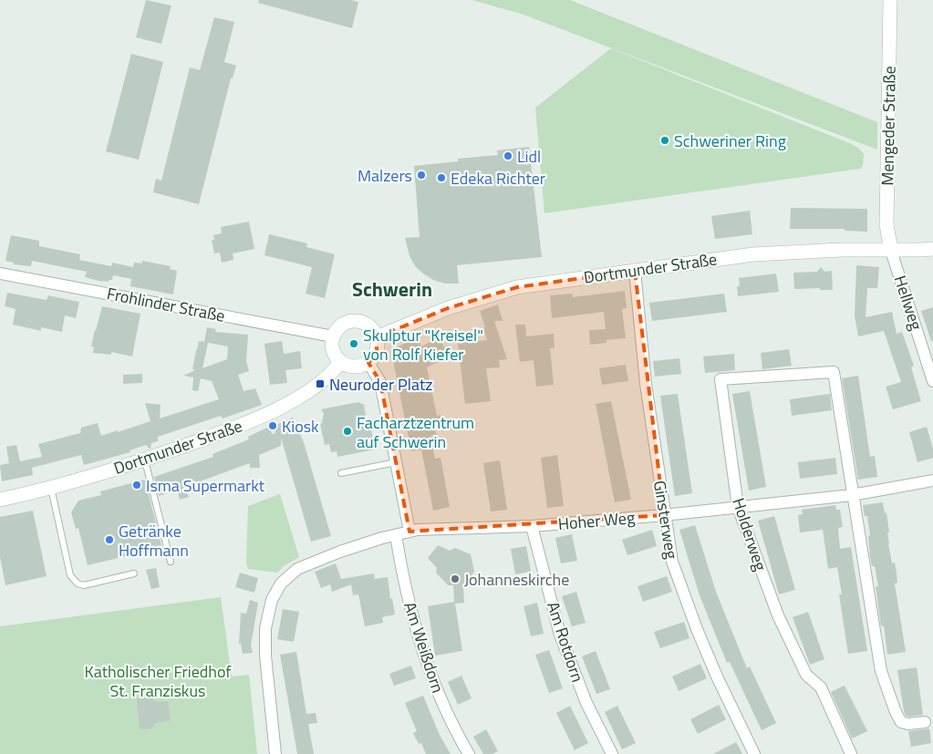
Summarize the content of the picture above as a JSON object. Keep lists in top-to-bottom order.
{
  "streets": {
    "main road": ["Mengeder Straße", "Dortmunder Straße"],
    "street": [
      "Hellweg",
      "Frohlinder Straße",
      "Ginsterweg",
      "Hoher Weg",
      "Holderweg",
      "Am Rotdorn",
      "Am Weißdorn"
    ]
  },
  "crossings": [
    ["Mengeder Straße", "Dortmunder Straße"],
    ["Mengeder Straße", "Hellweg"],
    ["Dortmunder Straße", "Hellweg"],
    ["Dortmunder Straße", "Frohlinder Straße"],
    ["Dortmunder Straße", "Ginsterweg"],
    ["Ginsterweg", "Hoher Weg"],
    ["Hoher Weg", "Holderweg"],
    ["Hoher Weg", "Am Rotdorn"],
    ["Hoher Weg", "Am Weißdorn"]
  ],
  "districts": ["Schwerin"],
  "parks": ["Katholischer Friedhof St. Franziskus"],
  "places": {
    "other": [
      "Schweriner Ring",
      "Lidl",
      "Malzers",
      "Edeka Richter",
      "Skulptur \"Kreisel\" von Rolf Kiefer",
      "Kiosk",
      "Facharztzentrum auf Schwerin",
      "Isma Supermarkt",
      "Getränke Hoffmann",
      "Johanneskirche"
    ],
    "transit": ["Neuroder Platz"]
  }
}
